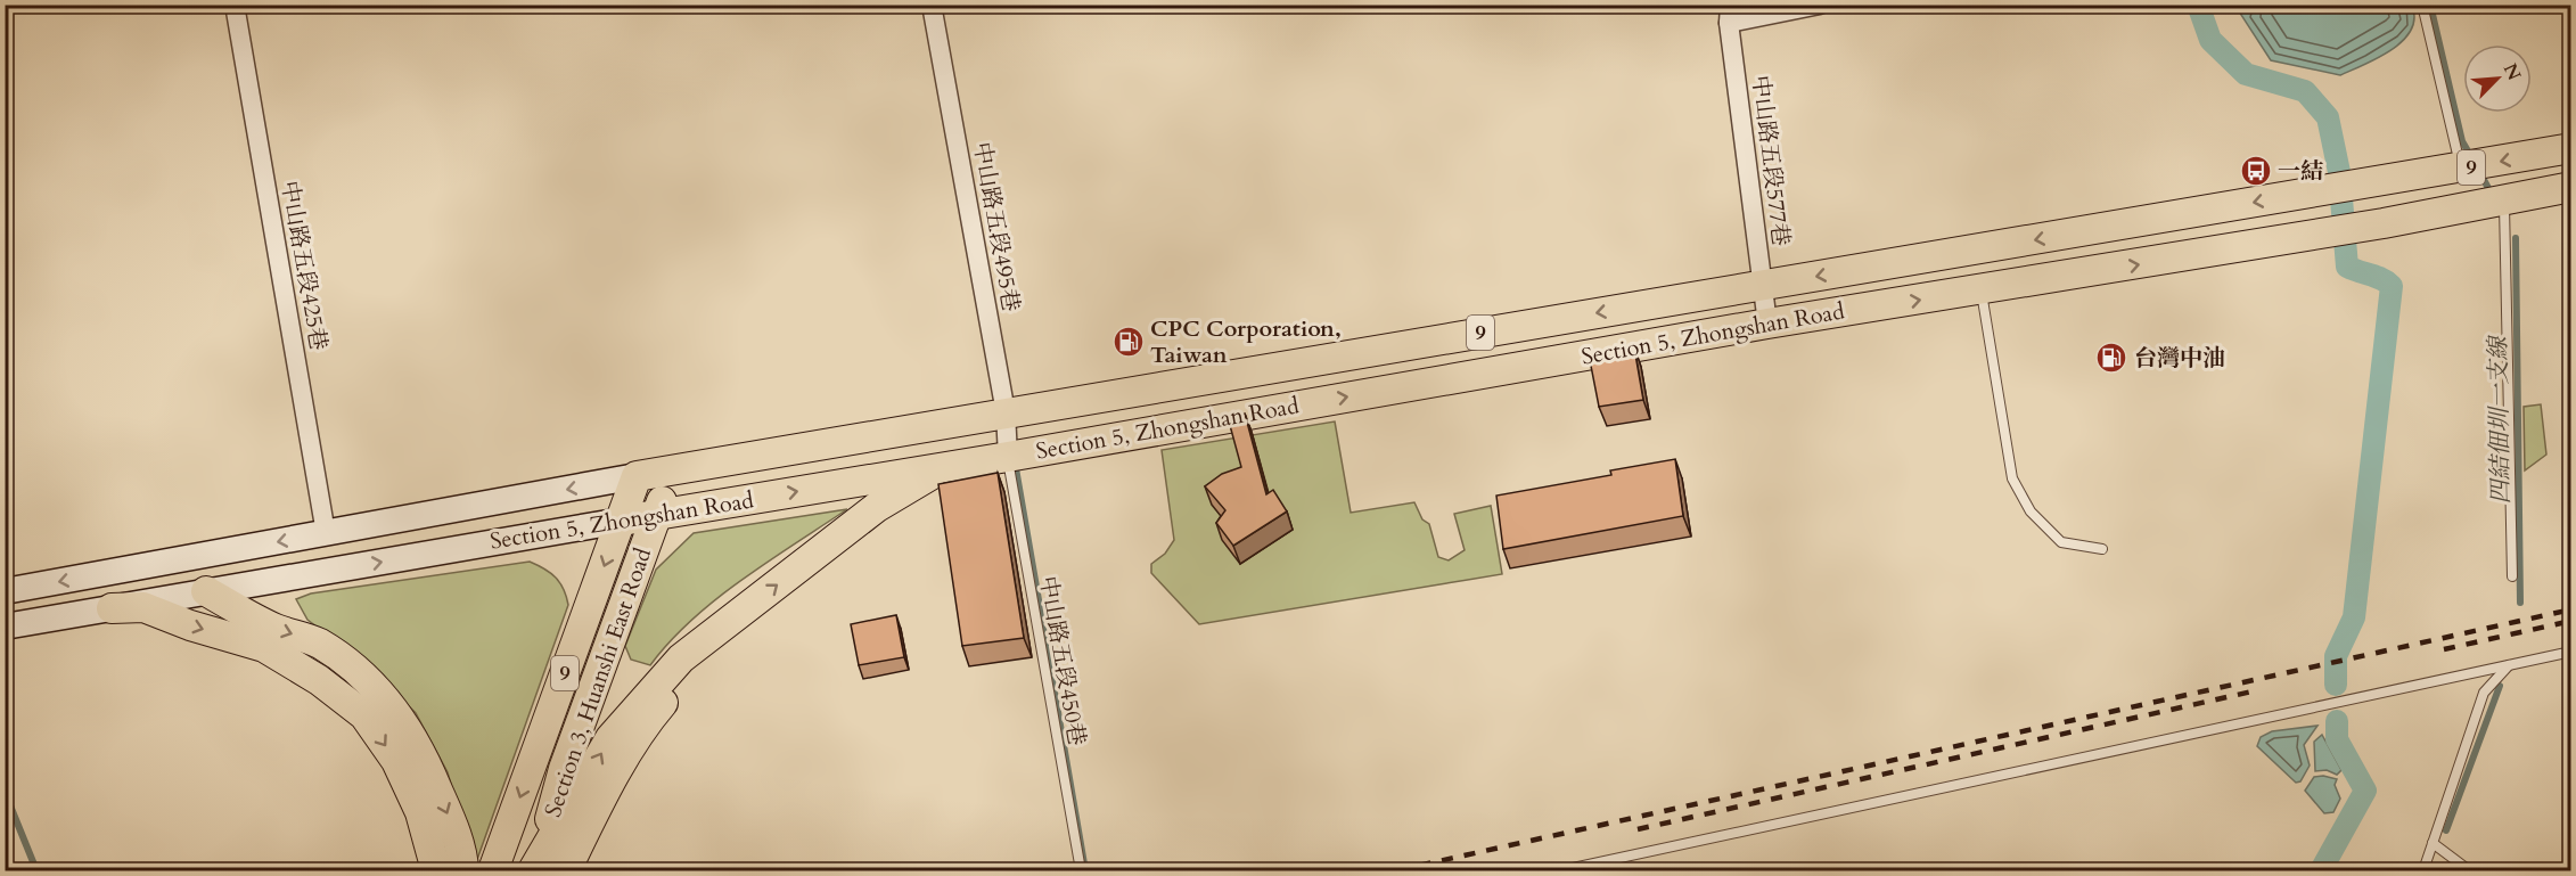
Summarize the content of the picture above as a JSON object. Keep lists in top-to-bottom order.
{
  "streets": {
    "main road": ["9", "Section 5, Zhongshan Road", "Section 3, Huanshi East Road"],
    "street": ["中山路五段577巷", "中山路五段495巷", "中山路五段425巷"],
    "lane": ["中山路五段450巷"]
  },
  "crossings": [
    ["中山路五段577巷", "Section 5, Zhongshan Road"],
    ["9", "Section 5, Zhongshan Road"],
    ["中山路五段495巷", "Section 5, Zhongshan Road"],
    ["中山路五段495巷", "中山路五段450巷"],
    ["中山路五段425巷", "Section 5, Zhongshan Road"],
    ["Section 5, Zhongshan Road", "中山路五段450巷"],
    ["Section 5, Zhongshan Road", "Section 3, Huanshi East Road"]
  ],
  "water": ["四結佃圳一支線"],
  "places": {
    "bus stop": ["一結"],
    "fuel station": ["CPC Corporation, Taiwan", "台灣中油"]
  },
  "north": "top right"
}
